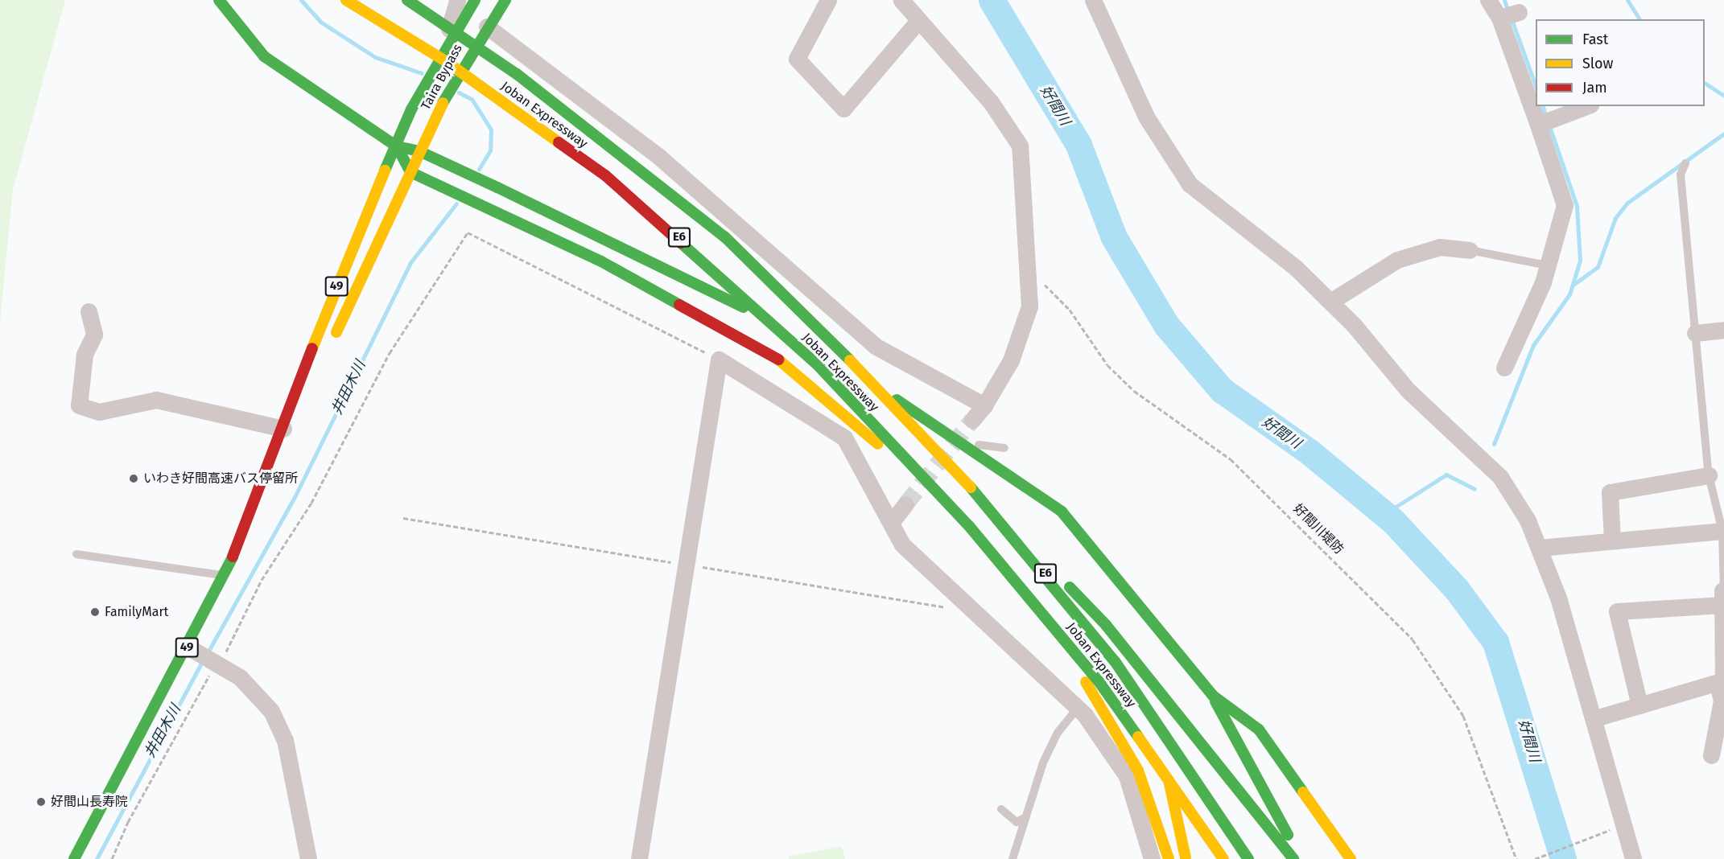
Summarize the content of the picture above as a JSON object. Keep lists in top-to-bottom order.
{
  "streets": {
    "main road": [
      "Taira Bypass",
      "Joban Expressway",
      "E6",
      "49"
    ],
    "path": ["好間川堤防"]
  },
  "crossings": [
    ["Taira Bypass", "49"]
  ],
  "water": ["好間川", "井田木川"],
  "places": ["いわき好間高速バス停留所", "FamilyMart", "好間山長寿院"],
  "legend": ["Fast", "Slow", "Jam"]
}
